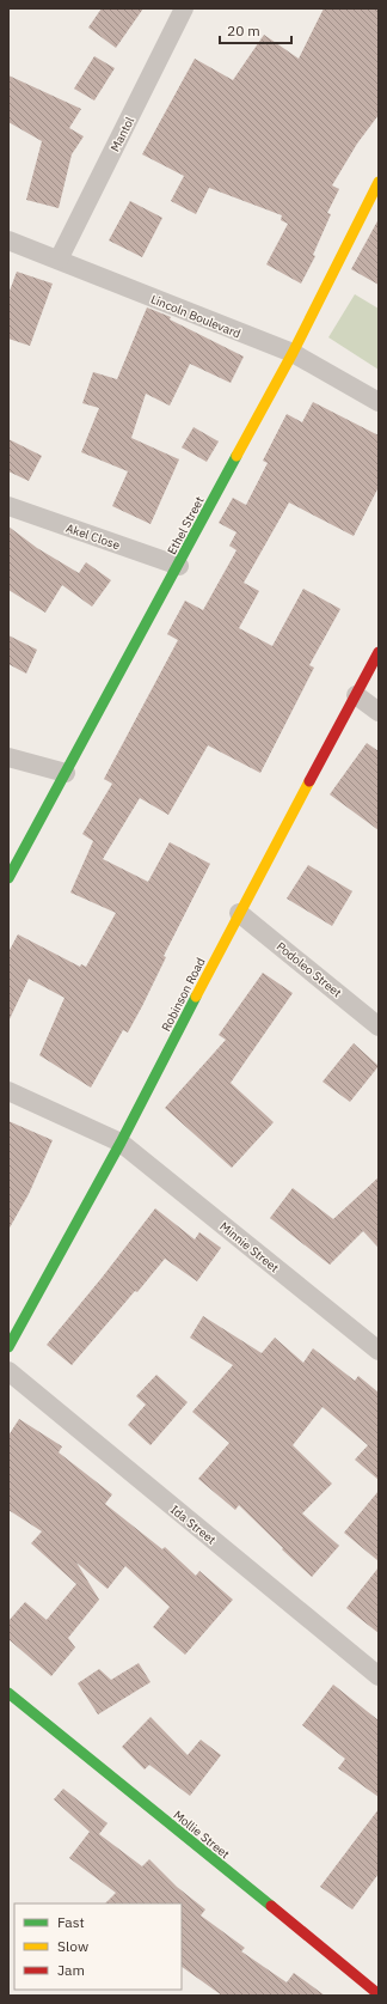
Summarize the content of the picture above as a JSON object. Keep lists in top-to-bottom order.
{
  "streets": {
    "street": [
      "Mantol",
      "Lincoln Boulevard",
      "Ethel Street",
      "Akel Close",
      "Podoleo Street",
      "Robinson Road",
      "Minnie Street",
      "Ida Street",
      "Mollie Street"
    ]
  },
  "crossings": [
    ["Mantol", "Lincoln Boulevard"],
    ["Lincoln Boulevard", "Ethel Street"],
    ["Ethel Street", "Akel Close"],
    ["Podoleo Street", "Robinson Road"],
    ["Robinson Road", "Minnie Street"]
  ],
  "legend": ["Fast", "Slow", "Jam"],
  "scale_bar": "20 m"
}
